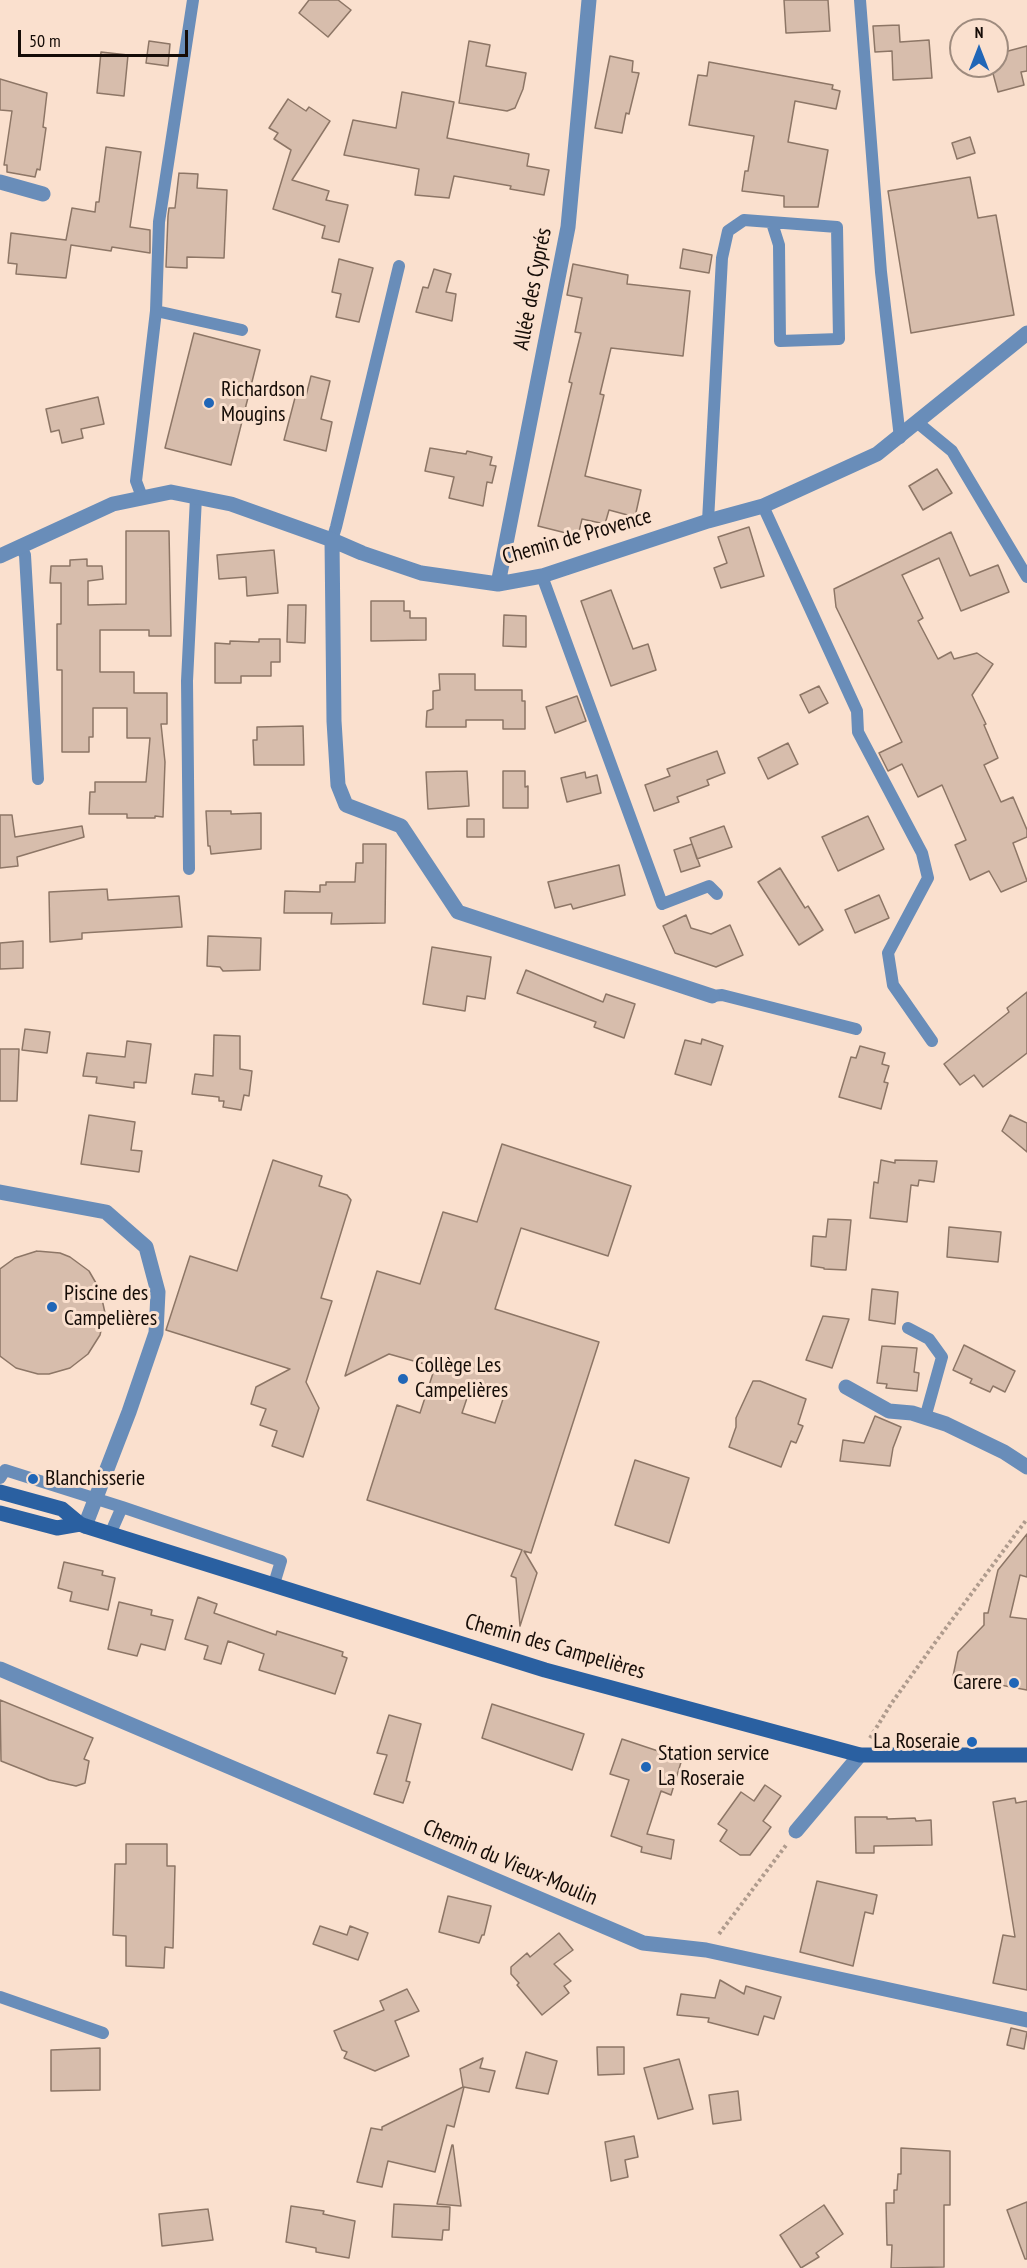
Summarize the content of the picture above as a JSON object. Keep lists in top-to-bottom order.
{
  "streets": {
    "main road": ["Chemin des Campelières"],
    "street": ["Allée des Cyprés", "Chemin de Provence", "Chemin du Vieux-Moulin"]
  },
  "crossings": [
    ["Allée des Cyprés", "Chemin de Provence"]
  ],
  "places": [
    "Richardson Mougins",
    "Piscine des Campelières",
    "Collège Les Campelières",
    "Blanchisserie",
    "Carere",
    "La Roseraie",
    "Station service La Roseraie"
  ],
  "scale_bar": "50 m",
  "north": "top"
}
